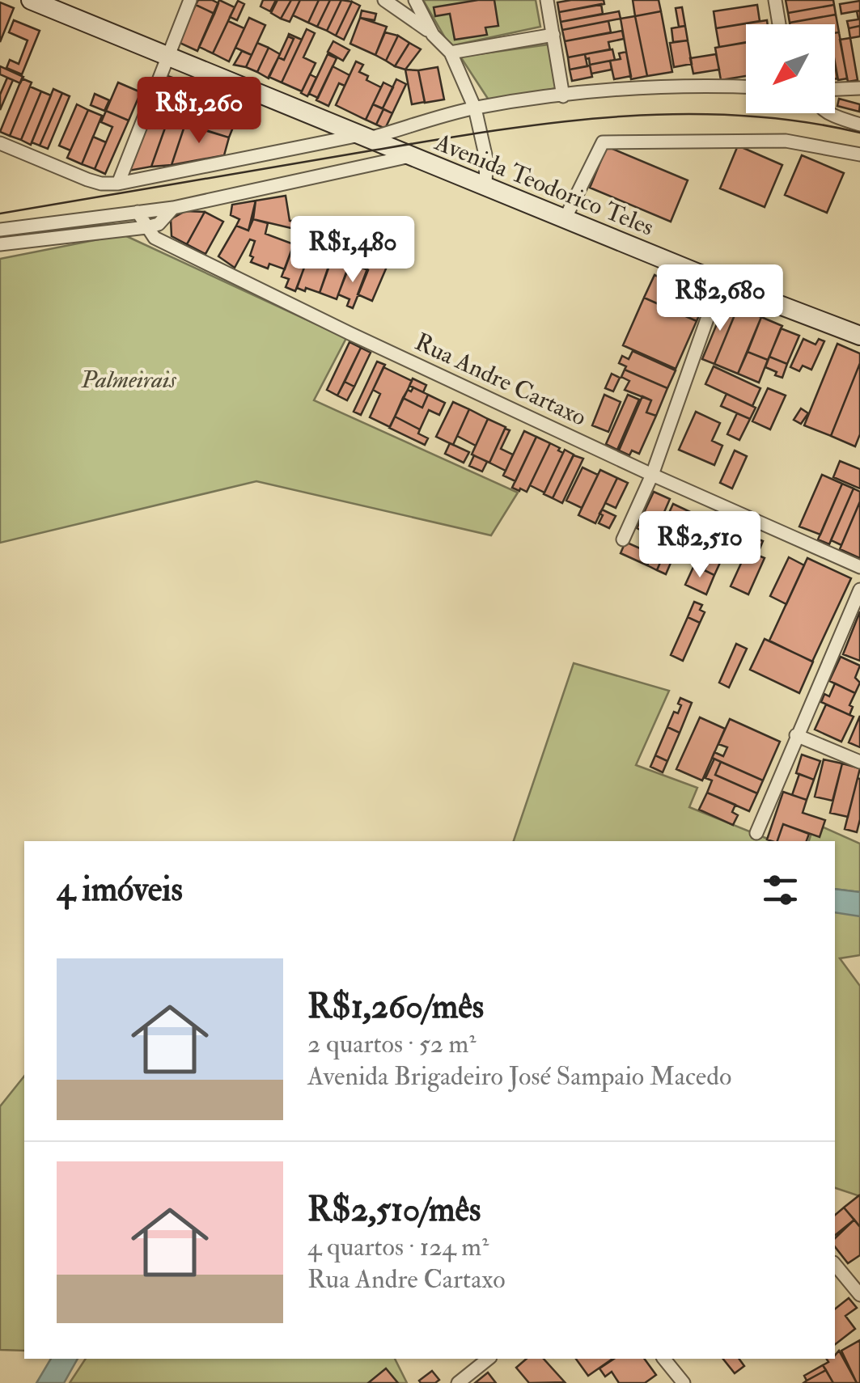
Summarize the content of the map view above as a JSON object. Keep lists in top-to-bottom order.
{
  "streets": {
    "main road": ["Avenida Teodorico Teles"],
    "street": ["Rua Andre Cartaxo"]
  },
  "parks": ["Palmeirais"],
  "north": "bottom left",
  "page": {
    "price": [
      "R$1,260",
      "R$1,480",
      "R$2,680",
      "R$2,510"
    ],
    "heading": "4 imóveis",
    "list": [
      {
        "name": "R$1,260/mês",
        "note": "2 quartos · 52 m² · Avenida Brigadeiro José Sampaio Macedo"
      },
      {
        "name": "R$2,510/mês",
        "note": "4 quartos · 124 m² · Rua Andre Cartaxo"
      }
    ]
  }
}
